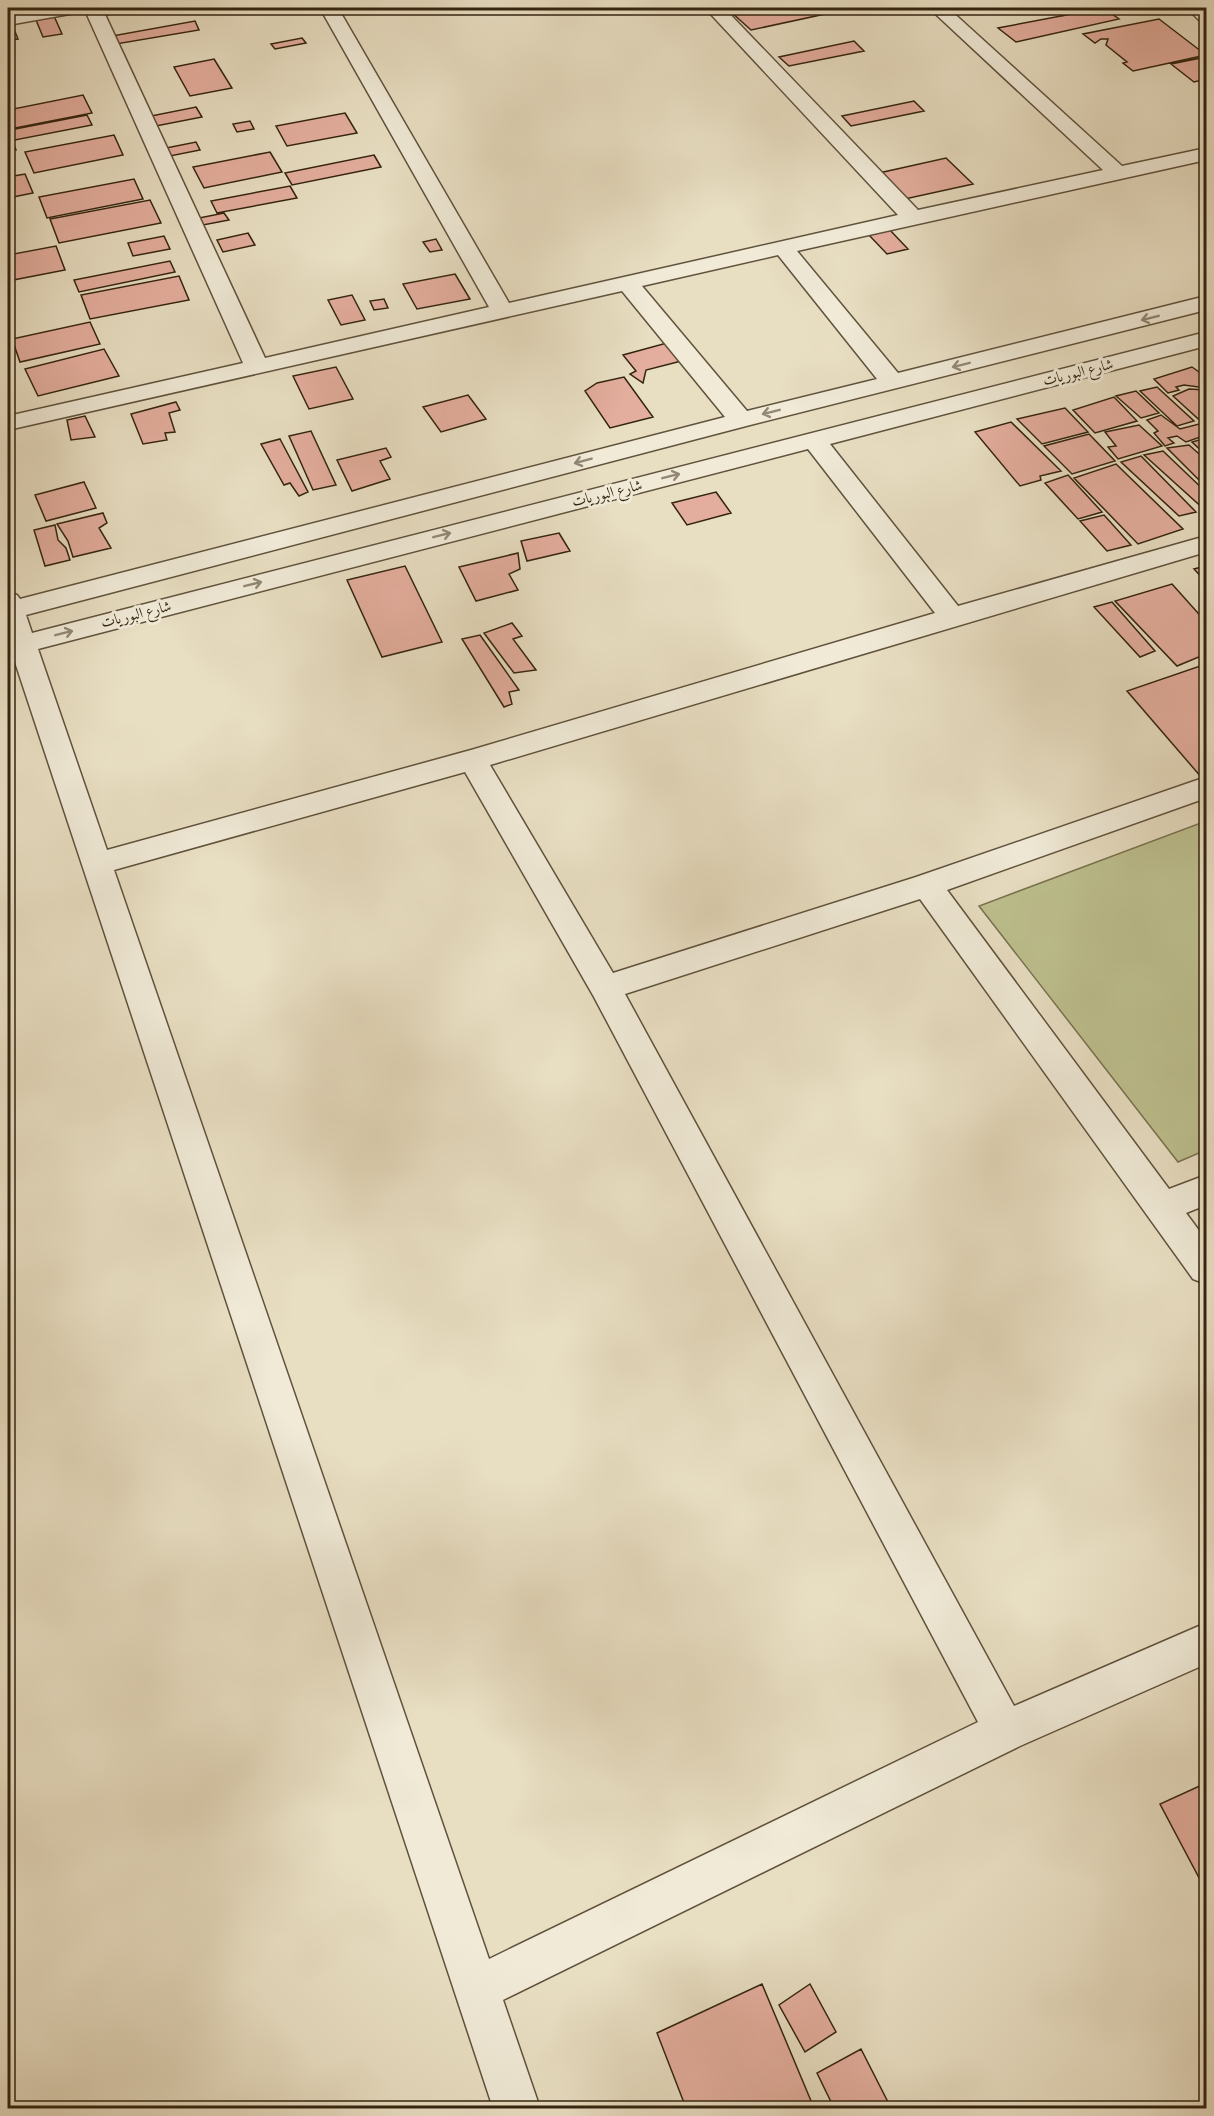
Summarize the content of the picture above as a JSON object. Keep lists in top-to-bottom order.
{
  "streets": {
    "street": ["شارع البوريات"]
  }
}
